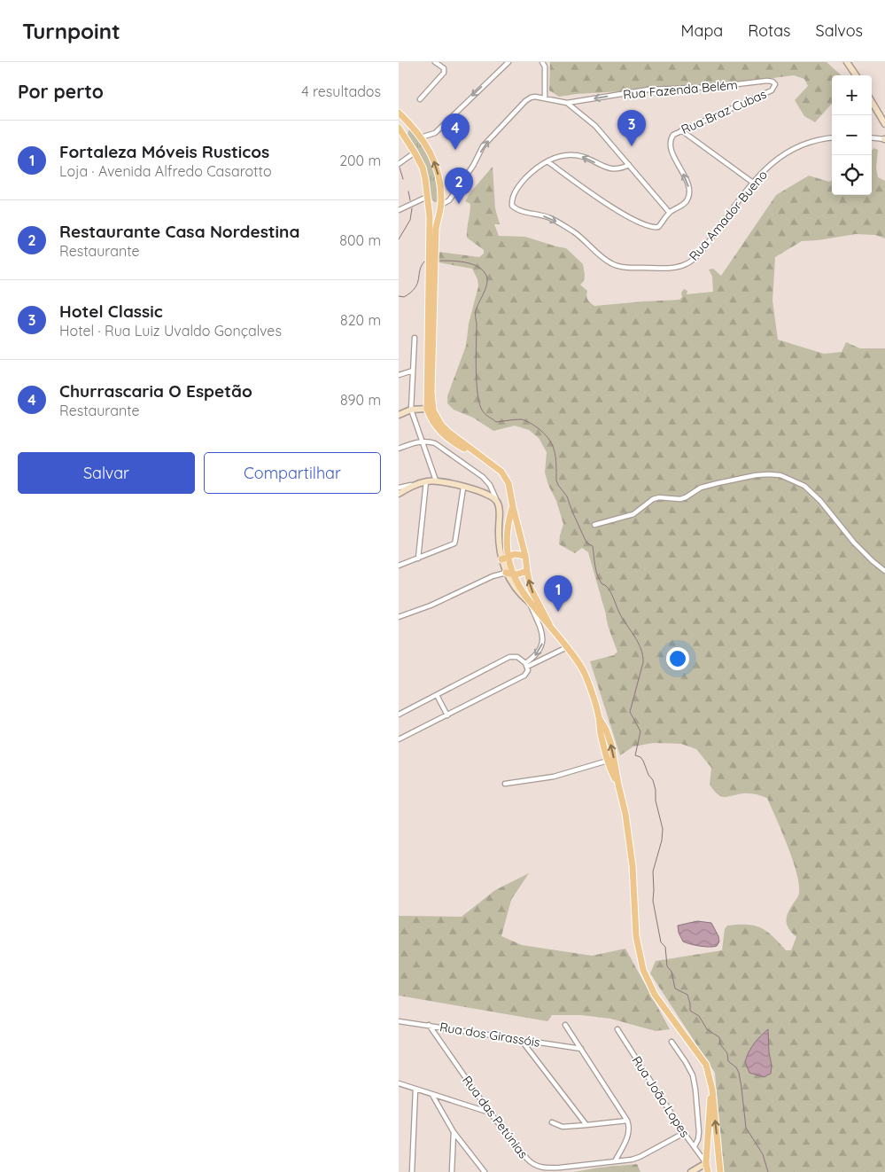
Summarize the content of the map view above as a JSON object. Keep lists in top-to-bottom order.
{
  "streets": {
    "street": [
      "Rua Fazenda Belém",
      "Rua Braz Cubas",
      "Rua Amador Bueno",
      "Rua dos Girassóis",
      "Rua João Lopes",
      "Rua das Petúnias"
    ]
  },
  "crossings": [
    ["Rua Fazenda Belém", "Rua Braz Cubas"],
    ["Rua Braz Cubas", "Rua Amador Bueno"],
    ["Rua dos Girassóis", "Rua das Petúnias"],
    ["Rua João Lopes", "Rua das Petúnias"]
  ],
  "one_way": ["Rua Fazenda Belém"],
  "page": {
    "header": "Turnpoint",
    "nav": ["Mapa", "Rotas", "Salvos"],
    "heading": ["Por perto", "4 resultados"],
    "map_buttons": ["+", "−"],
    "pins": [
      "3",
      "4",
      "2",
      "1"
    ],
    "list": [
      {
        "mark": "1",
        "name": "Fortaleza Móveis Rusticos",
        "note": "Loja · Avenida Alfredo Casarotto",
        "value": "200 m"
      },
      {
        "mark": "2",
        "name": "Restaurante Casa Nordestina",
        "note": "Restaurante",
        "value": "800 m"
      },
      {
        "mark": "3",
        "name": "Hotel Classic",
        "note": "Hotel · Rua Luiz Uvaldo Gonçalves",
        "value": "820 m"
      },
      {
        "mark": "4",
        "name": "Churrascaria O Espetão",
        "note": "Restaurante",
        "value": "890 m"
      }
    ],
    "buttons": ["Salvar", "Compartilhar"]
  }
}
